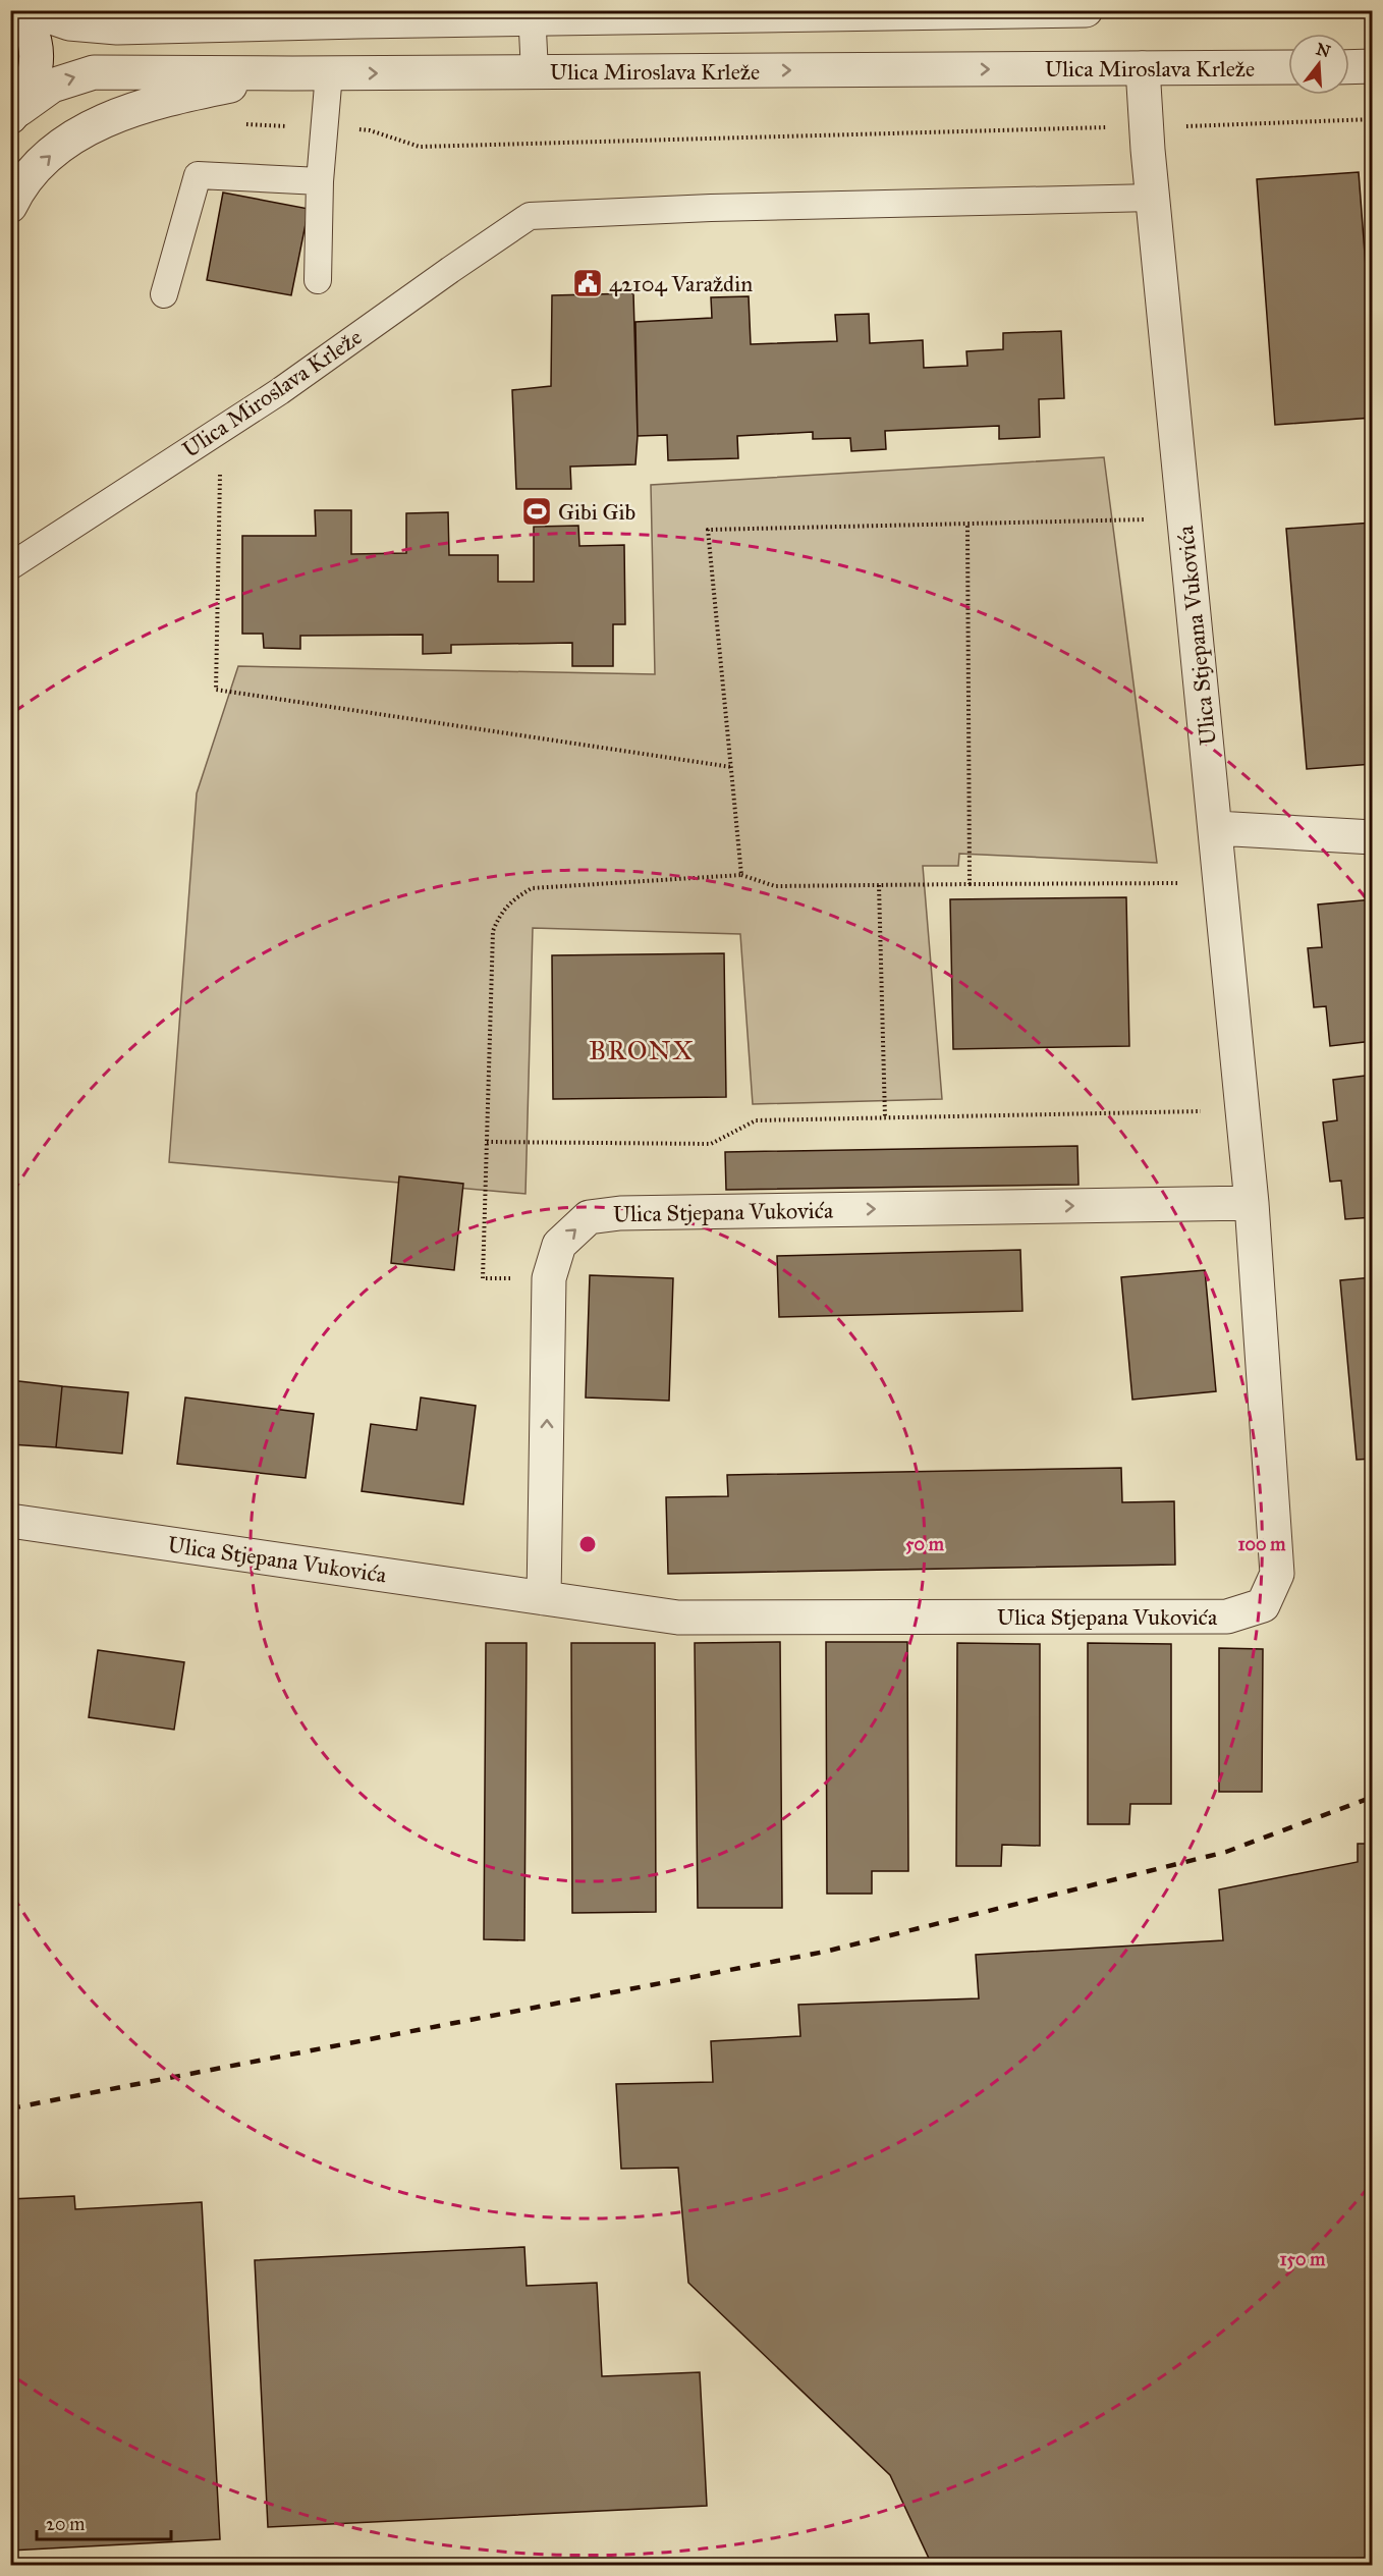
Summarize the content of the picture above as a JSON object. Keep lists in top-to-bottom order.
{
  "streets": {
    "street": ["Ulica Miroslava Krleže", "Ulica Stjepana Vukovića"]
  },
  "crossings": [
    ["Ulica Miroslava Krleže", "Ulica Stjepana Vukovića"]
  ],
  "districts": ["BRONX"],
  "places": {
    "public building": ["42104 Varaždin"],
    "sports": ["Gibi Gib"]
  },
  "scale_bar": "20 m",
  "north": "top",
  "rings": ["50 m", "100 m", "150 m"]
}
